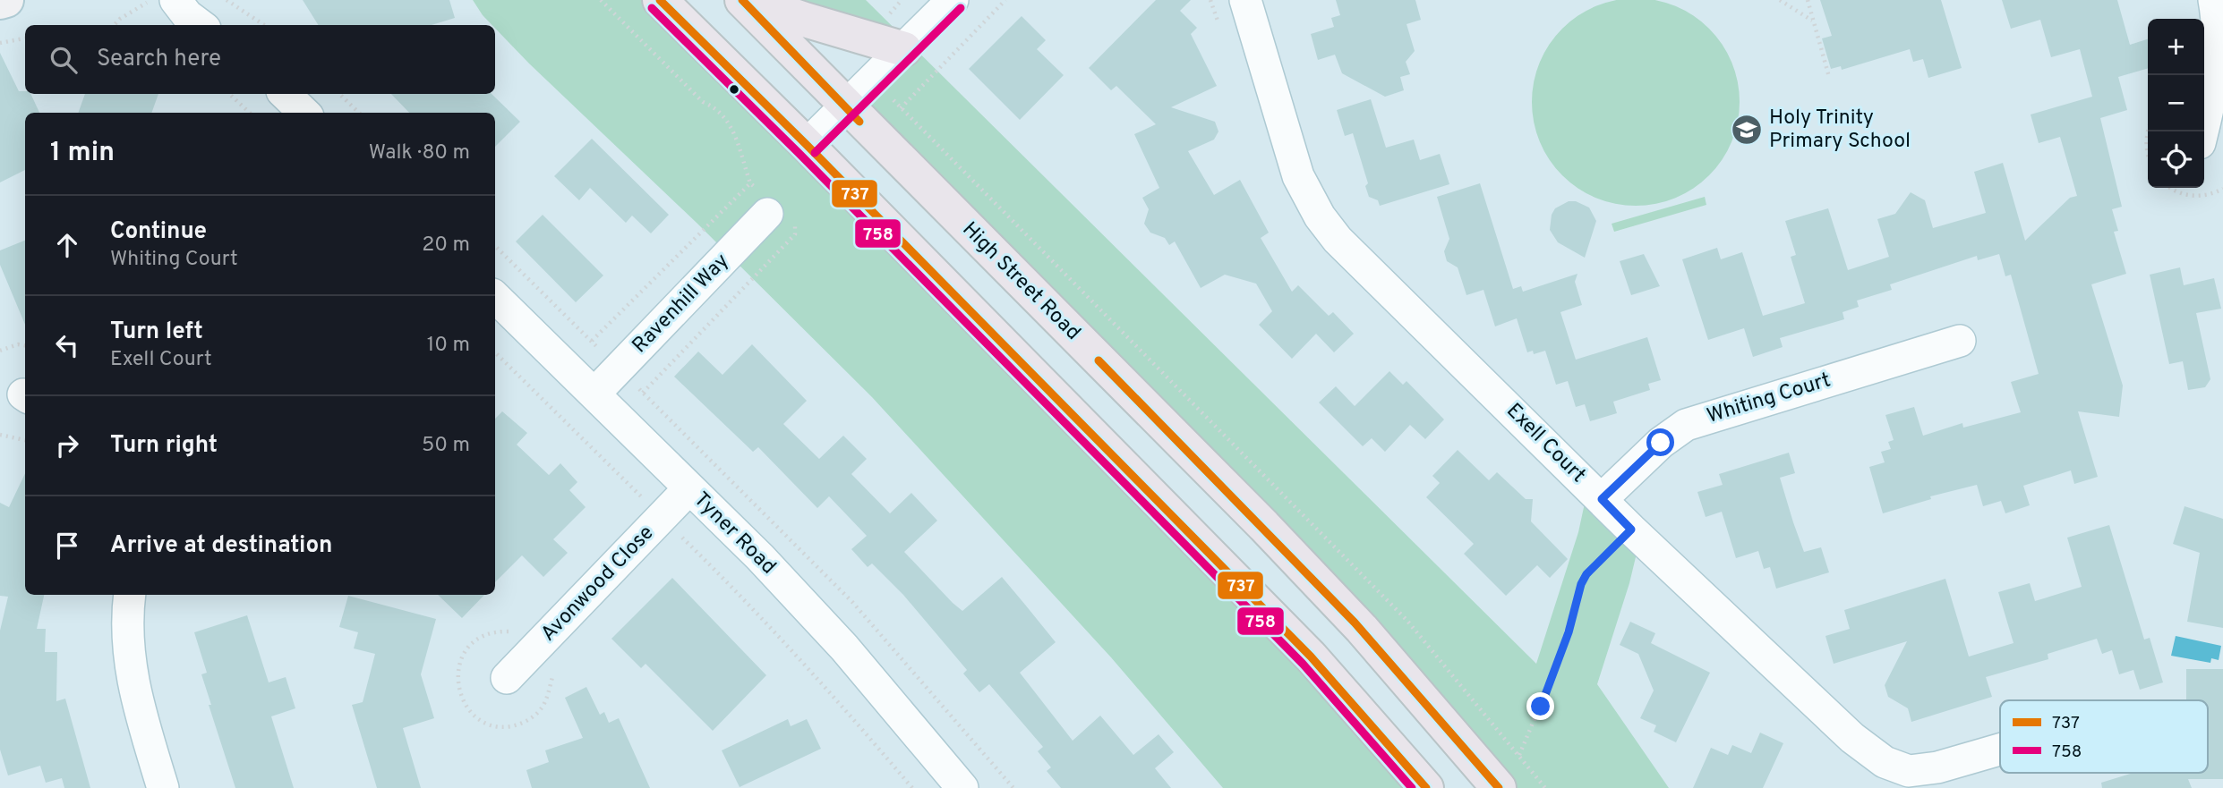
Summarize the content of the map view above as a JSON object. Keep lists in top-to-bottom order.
{
  "streets": {
    "main road": ["High Street Road"],
    "street": [
      "Ravenhill Way",
      "Whiting Court",
      "Exell Court",
      "Tyner Road",
      "Avonwood Close"
    ]
  },
  "crossings": [
    ["Ravenhill Way", "Tyner Road"],
    ["Whiting Court", "Exell Court"],
    ["Tyner Road", "Avonwood Close"]
  ],
  "places": {
    "school or university": ["Holy Trinity Primary School"]
  },
  "lines": ["transit line 737", "transit line 758"],
  "legend": ["737", "758"],
  "page": {
    "map_buttons": ["+", "−"],
    "search": "Search here",
    "heading": ["1 min", "Walk · 80 m"],
    "list": [
      ["Continue", "Whiting Court", "20 m"],
      ["Turn left", "Exell Court", "10 m"],
      ["Turn right", "50 m"],
      "Arrive at destination"
    ]
  }
}
